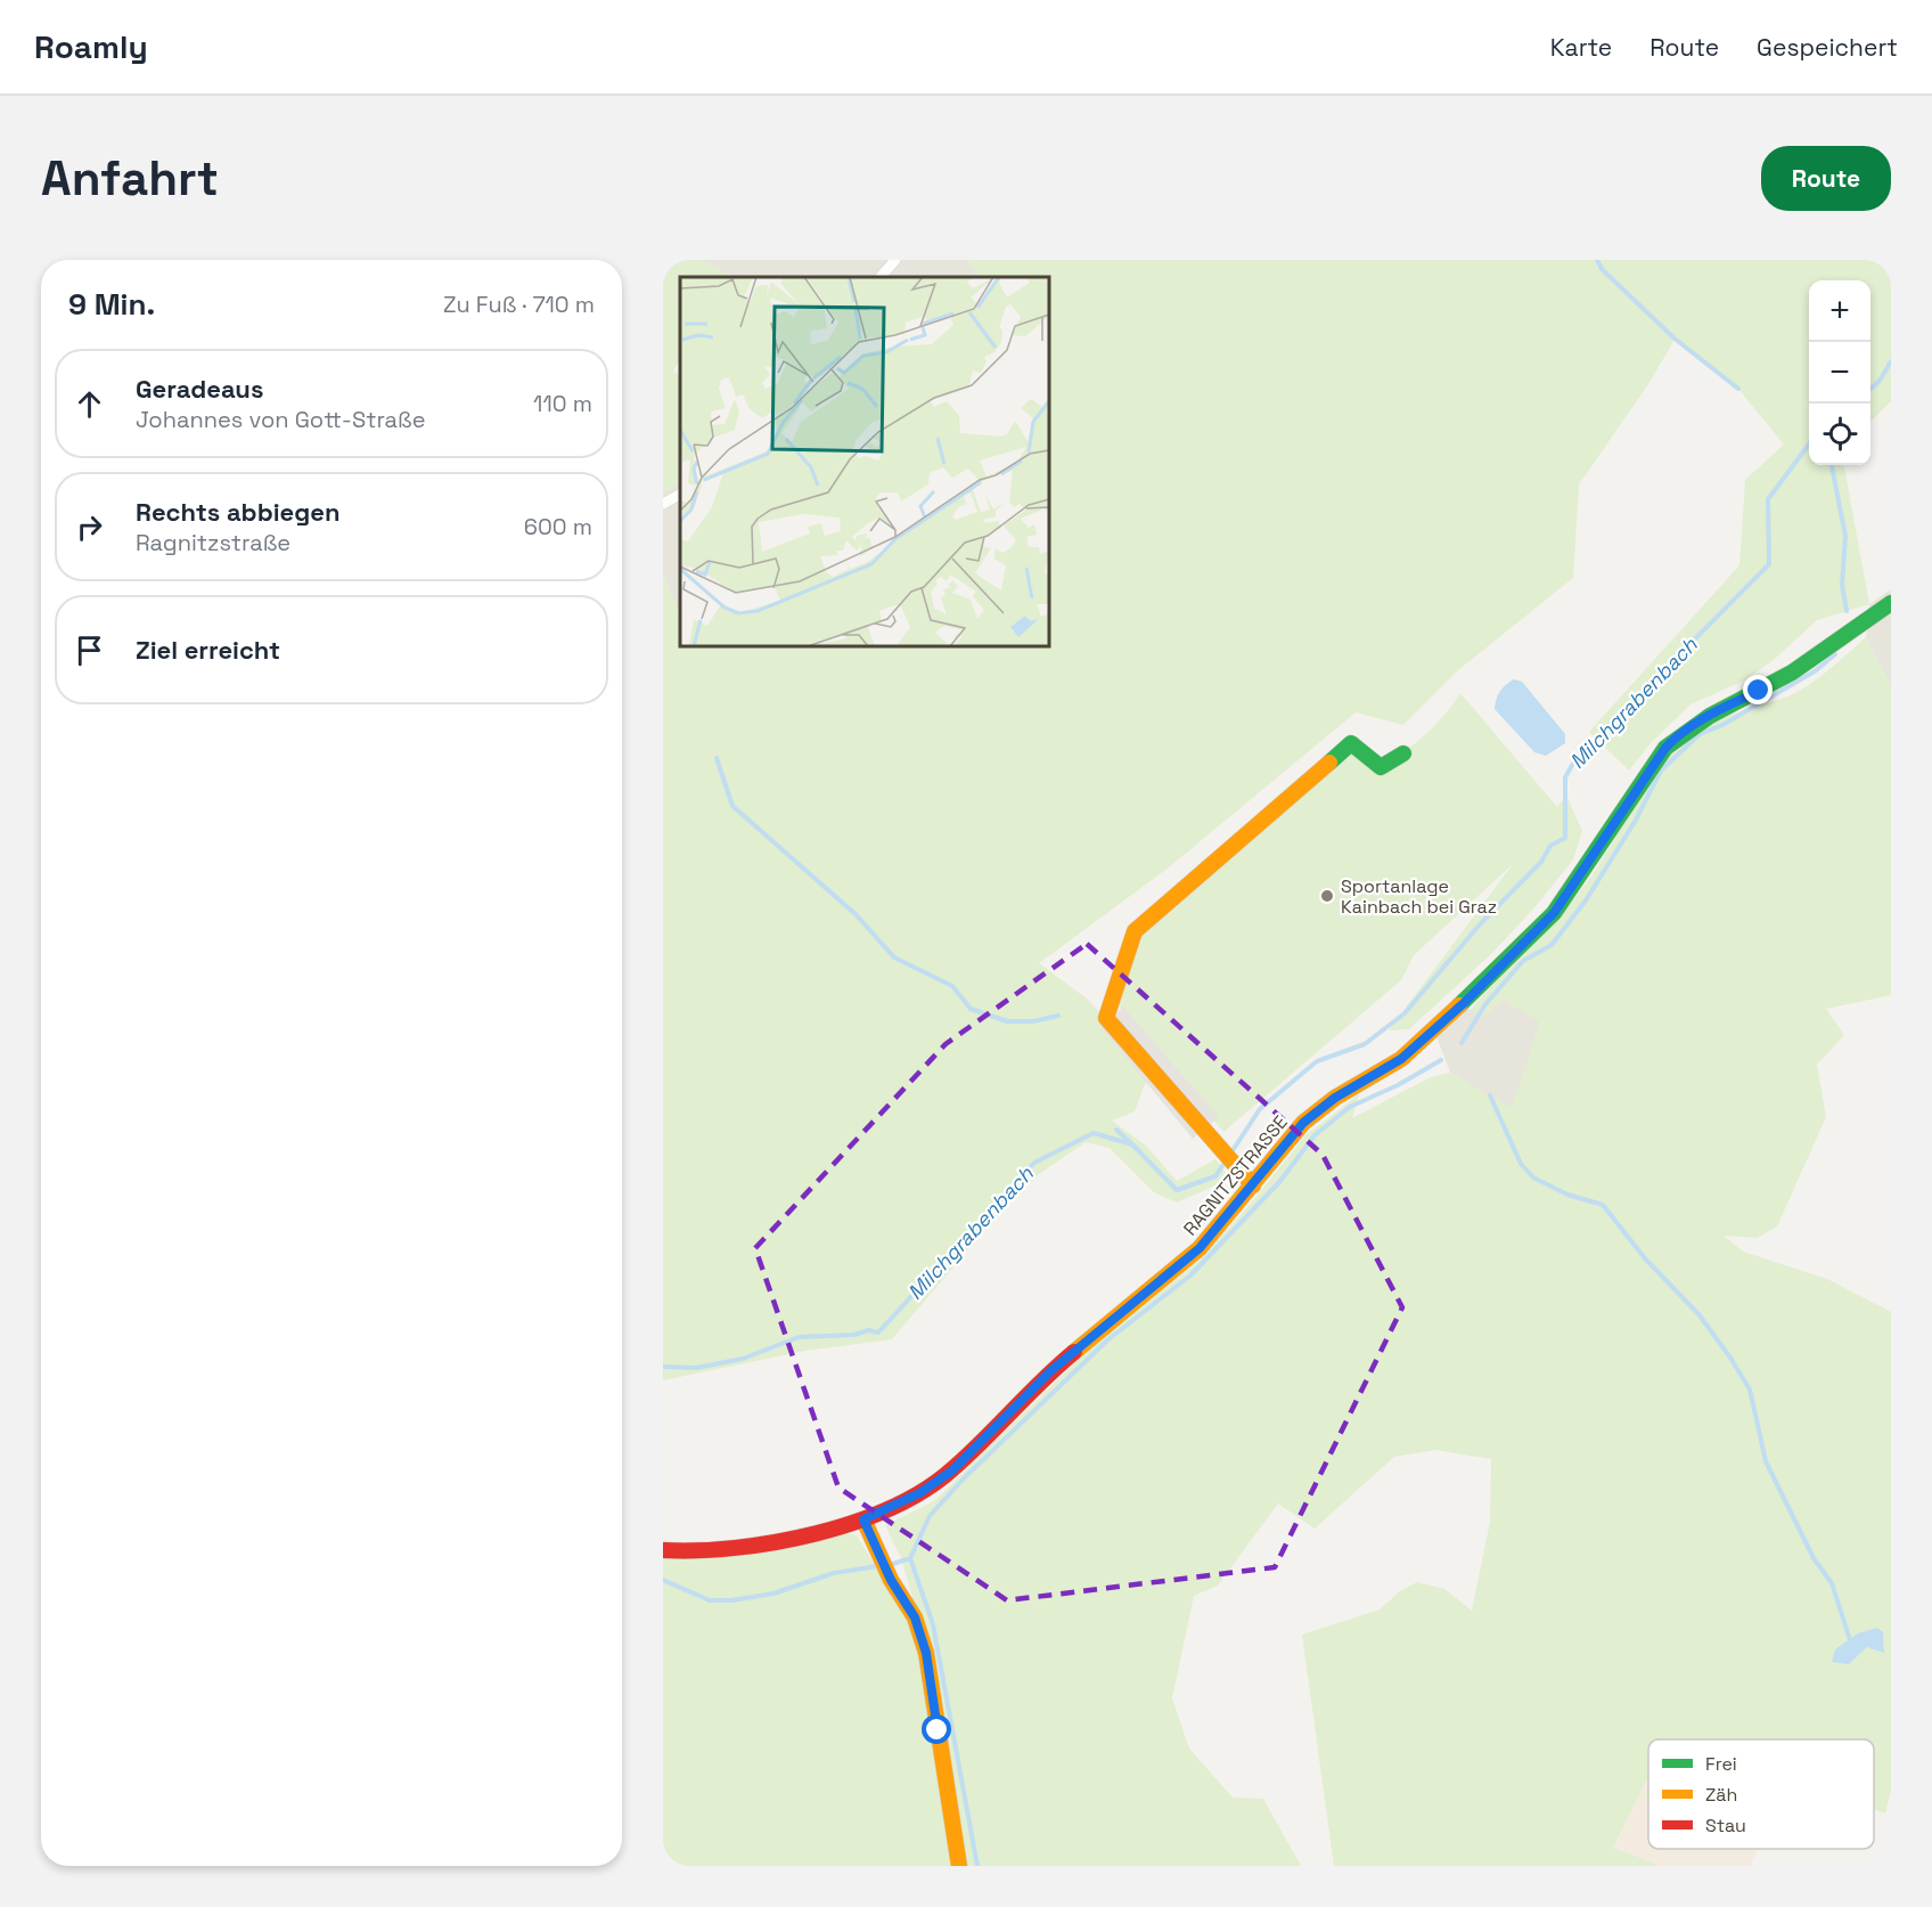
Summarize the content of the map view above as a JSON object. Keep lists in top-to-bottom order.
{
  "streets": {
    "main road": ["RAGNITZSTRASSE"]
  },
  "water": ["Milchgrabenbach"],
  "places": ["Sportanlage Kainbach bei Graz"],
  "legend": ["Frei", "Zäh", "Stau"],
  "page": {
    "header": "Roamly",
    "nav": ["Karte", "Route", "Gespeichert"],
    "buttons": "Route",
    "title": "Anfahrt",
    "heading": ["9 Min.", "Zu Fuß · 710 m"],
    "map_buttons": ["+", "−"],
    "list": [
      ["Geradeaus", "Johannes von Gott-Straße", "110 m"],
      ["Rechts abbiegen", "Ragnitzstraße", "600 m"],
      "Ziel erreicht"
    ]
  }
}
